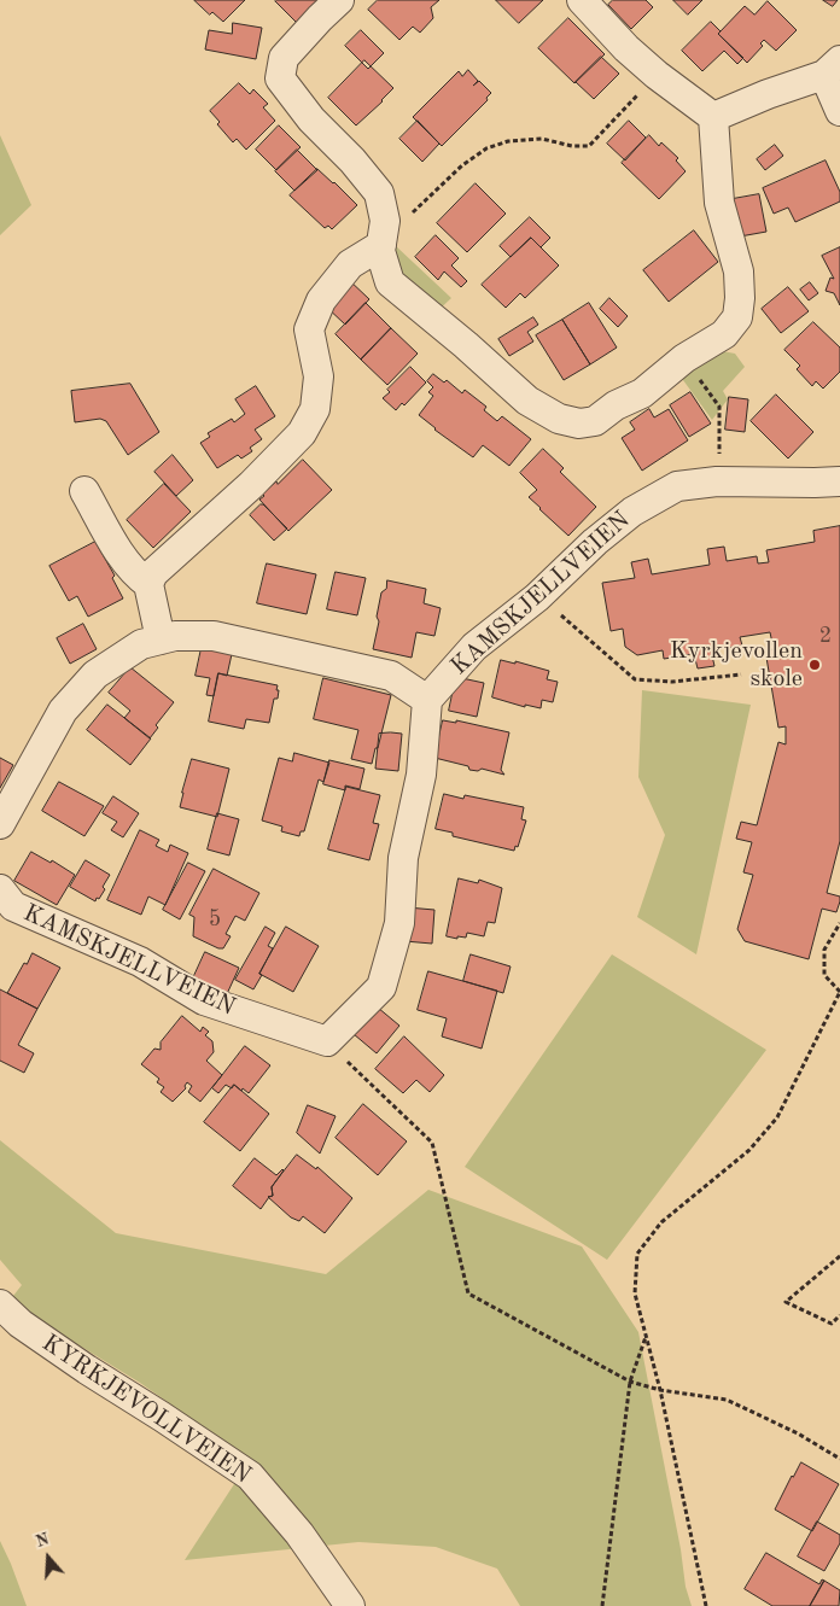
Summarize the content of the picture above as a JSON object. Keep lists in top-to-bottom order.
{
  "streets": {
    "street": ["KAMSKJELLVEIEN", "KYRKJEVOLLVEIEN"]
  },
  "places": ["Kyrkjevollen skole"],
  "house_numbers": ["2", "5"],
  "north": "top"
}
